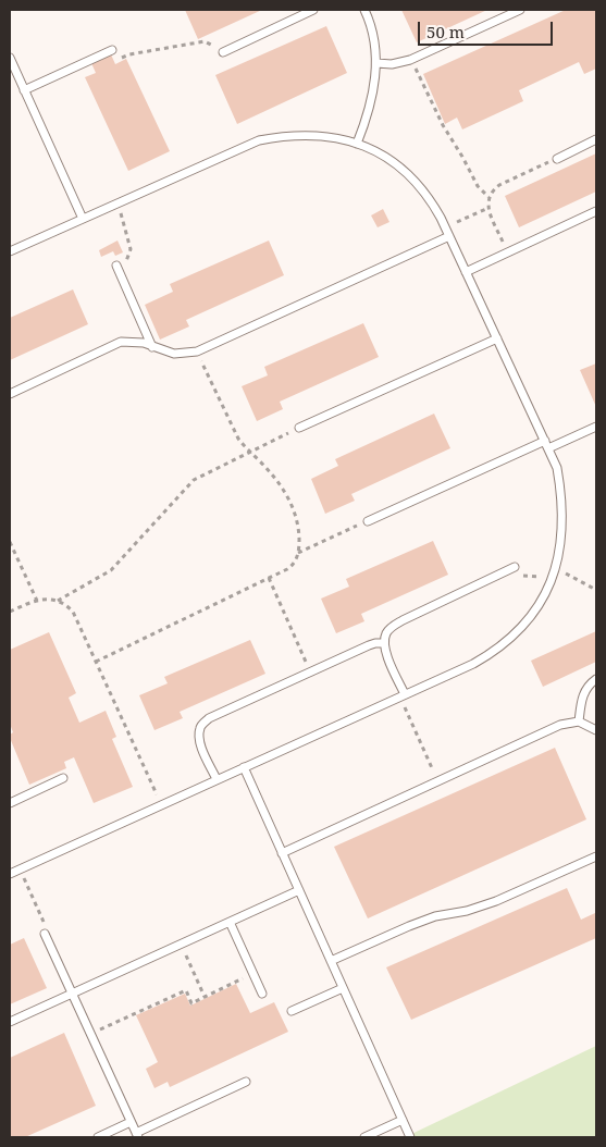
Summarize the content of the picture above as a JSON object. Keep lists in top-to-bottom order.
{
  "scale_bar": "50 m"
}
